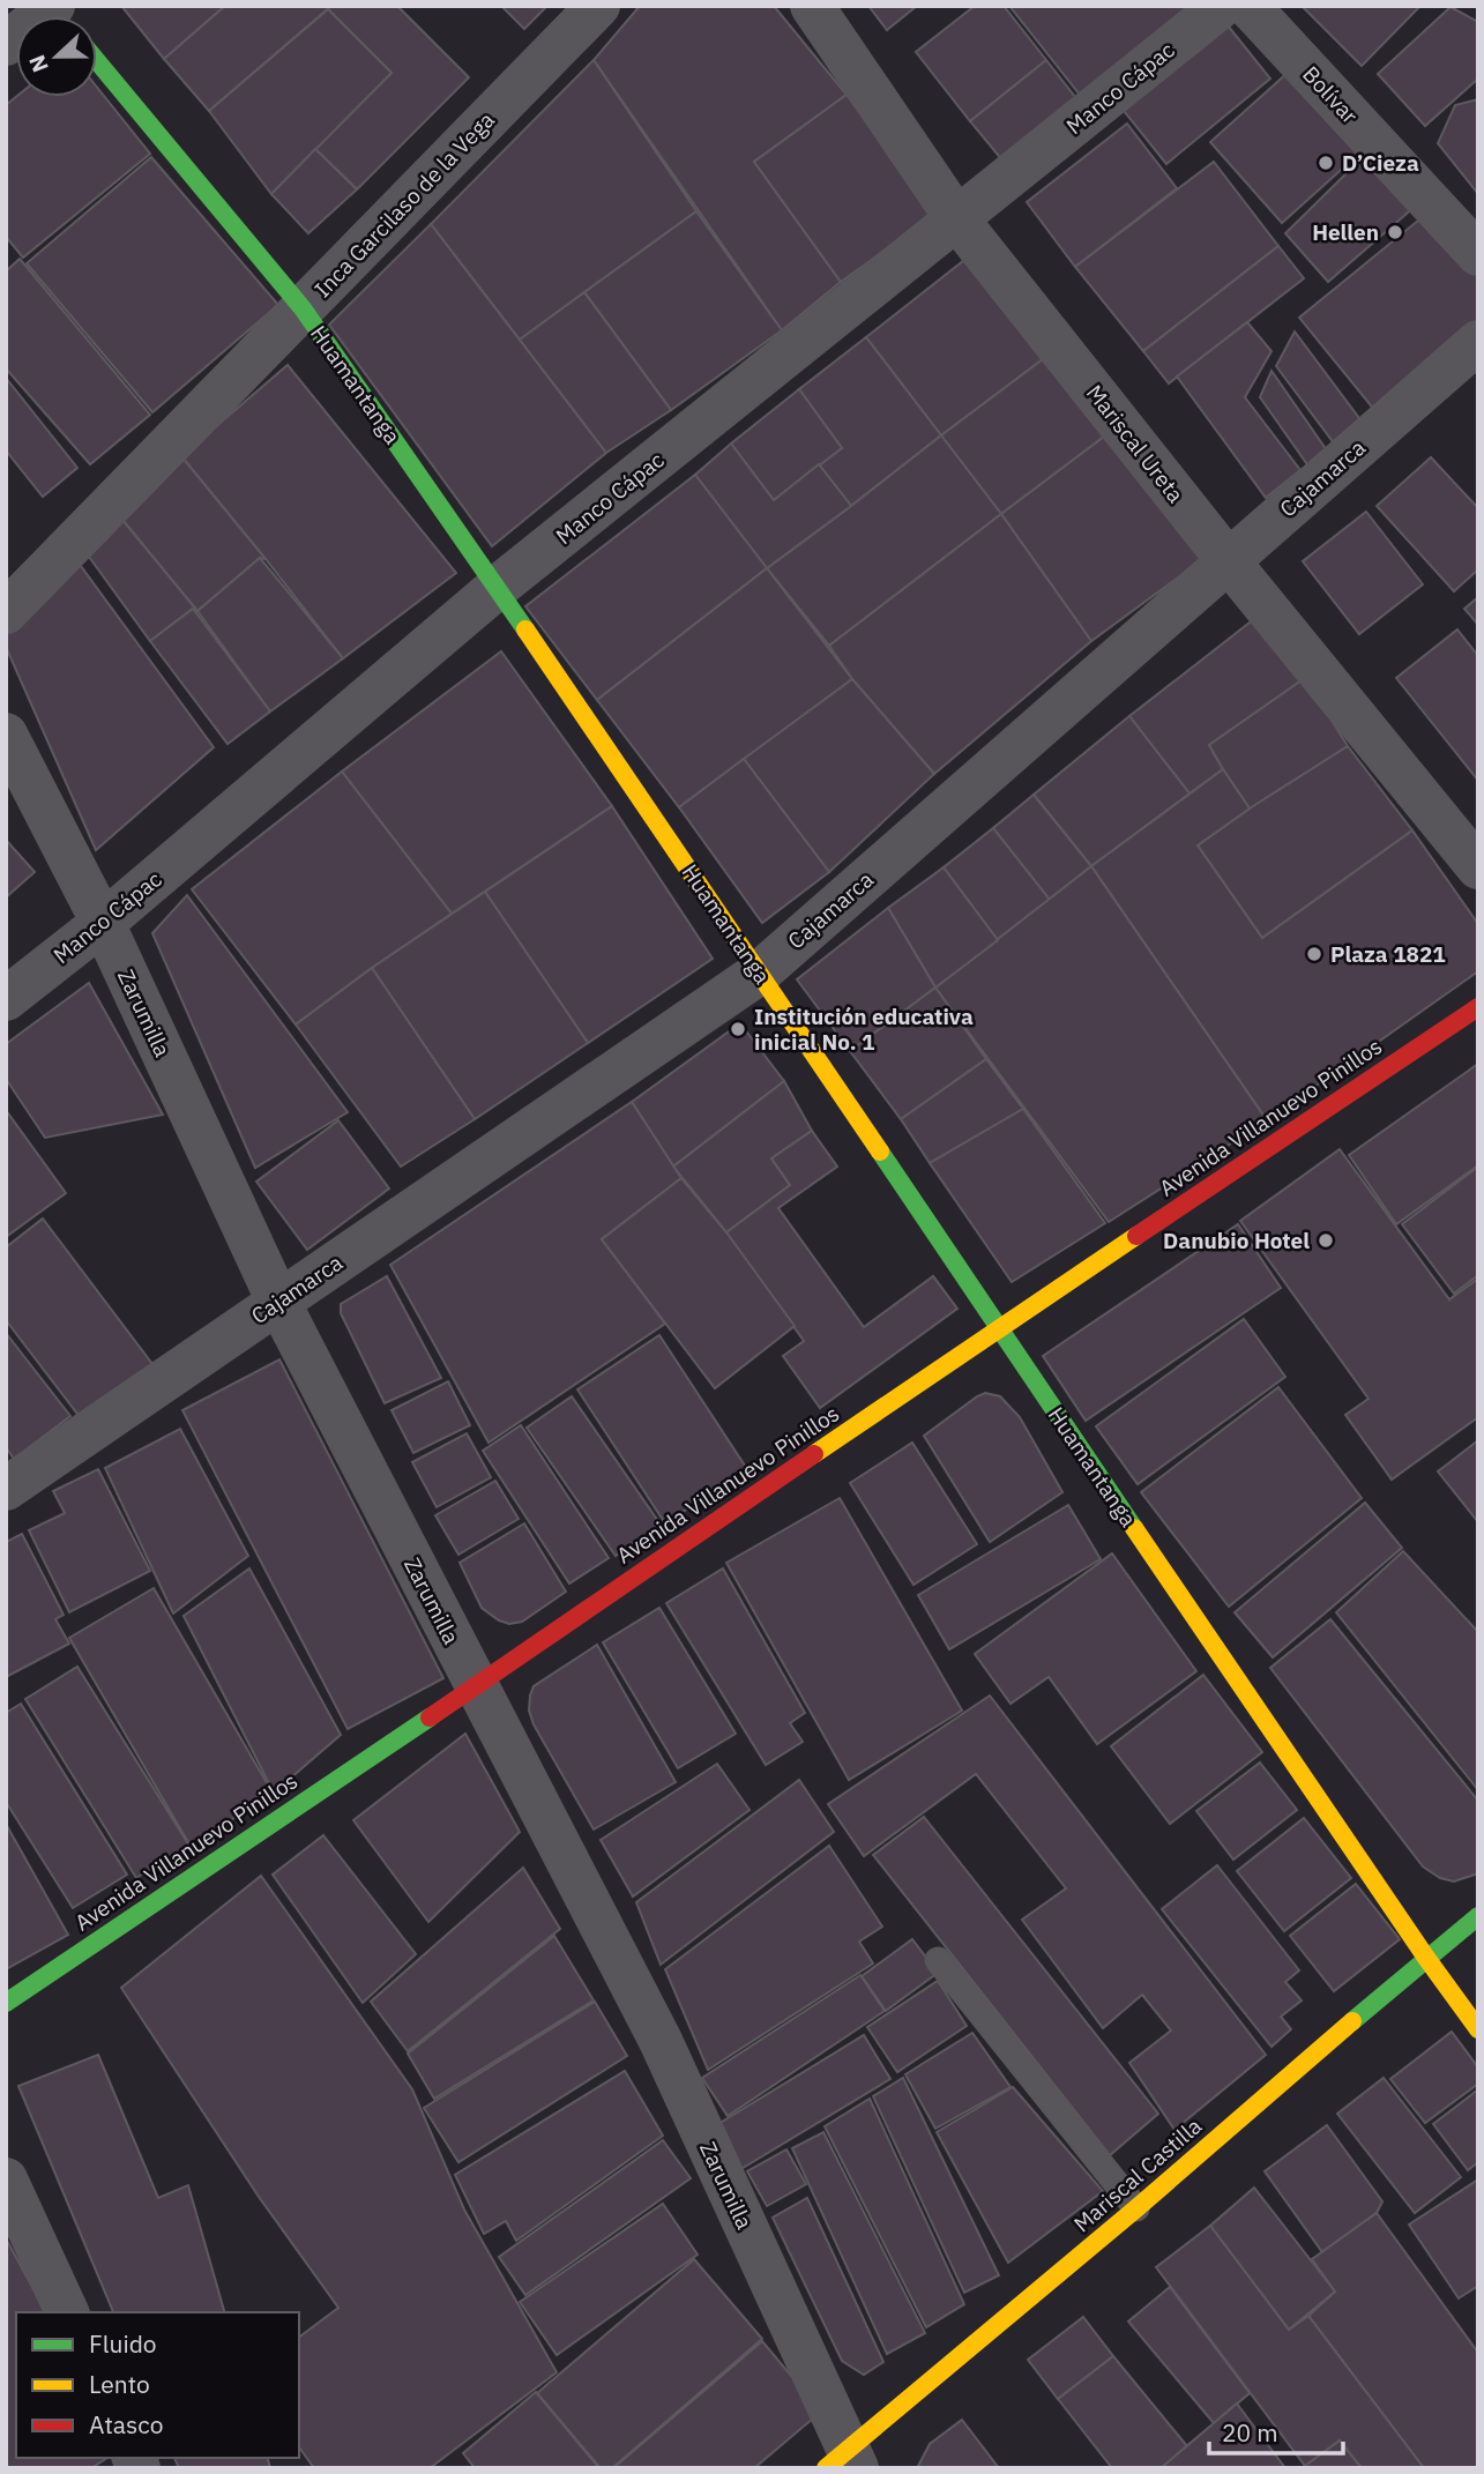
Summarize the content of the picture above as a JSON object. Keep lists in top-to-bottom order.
{
  "streets": {
    "street": [
      "Manco Cápac",
      "Bolívar",
      "Inca Garcilaso de la Vega",
      "Huamantanga",
      "Mariscal Ureta",
      "Cajamarca",
      "Zarumilla",
      "Avenida Villanuevo Pinillos",
      "Mariscal Castilla"
    ]
  },
  "crossings": [
    ["Manco Cápac", "Huamantanga"],
    ["Manco Cápac", "Mariscal Ureta"],
    ["Manco Cápac", "Zarumilla"],
    ["Inca Garcilaso de la Vega", "Huamantanga"],
    ["Huamantanga", "Cajamarca"],
    ["Huamantanga", "Avenida Villanuevo Pinillos"],
    ["Huamantanga", "Mariscal Castilla"],
    ["Mariscal Ureta", "Cajamarca"],
    ["Cajamarca", "Zarumilla"],
    ["Zarumilla", "Avenida Villanuevo Pinillos"],
    ["Zarumilla", "Mariscal Castilla"]
  ],
  "places": [
    "D’Cieza",
    "Hellen",
    "Plaza 1821",
    "Institución educativa inicial No. 1",
    "Danubio Hotel"
  ],
  "legend": ["Fluido", "Lento", "Atasco"],
  "scale_bar": "20 m",
  "north": "left"
}
